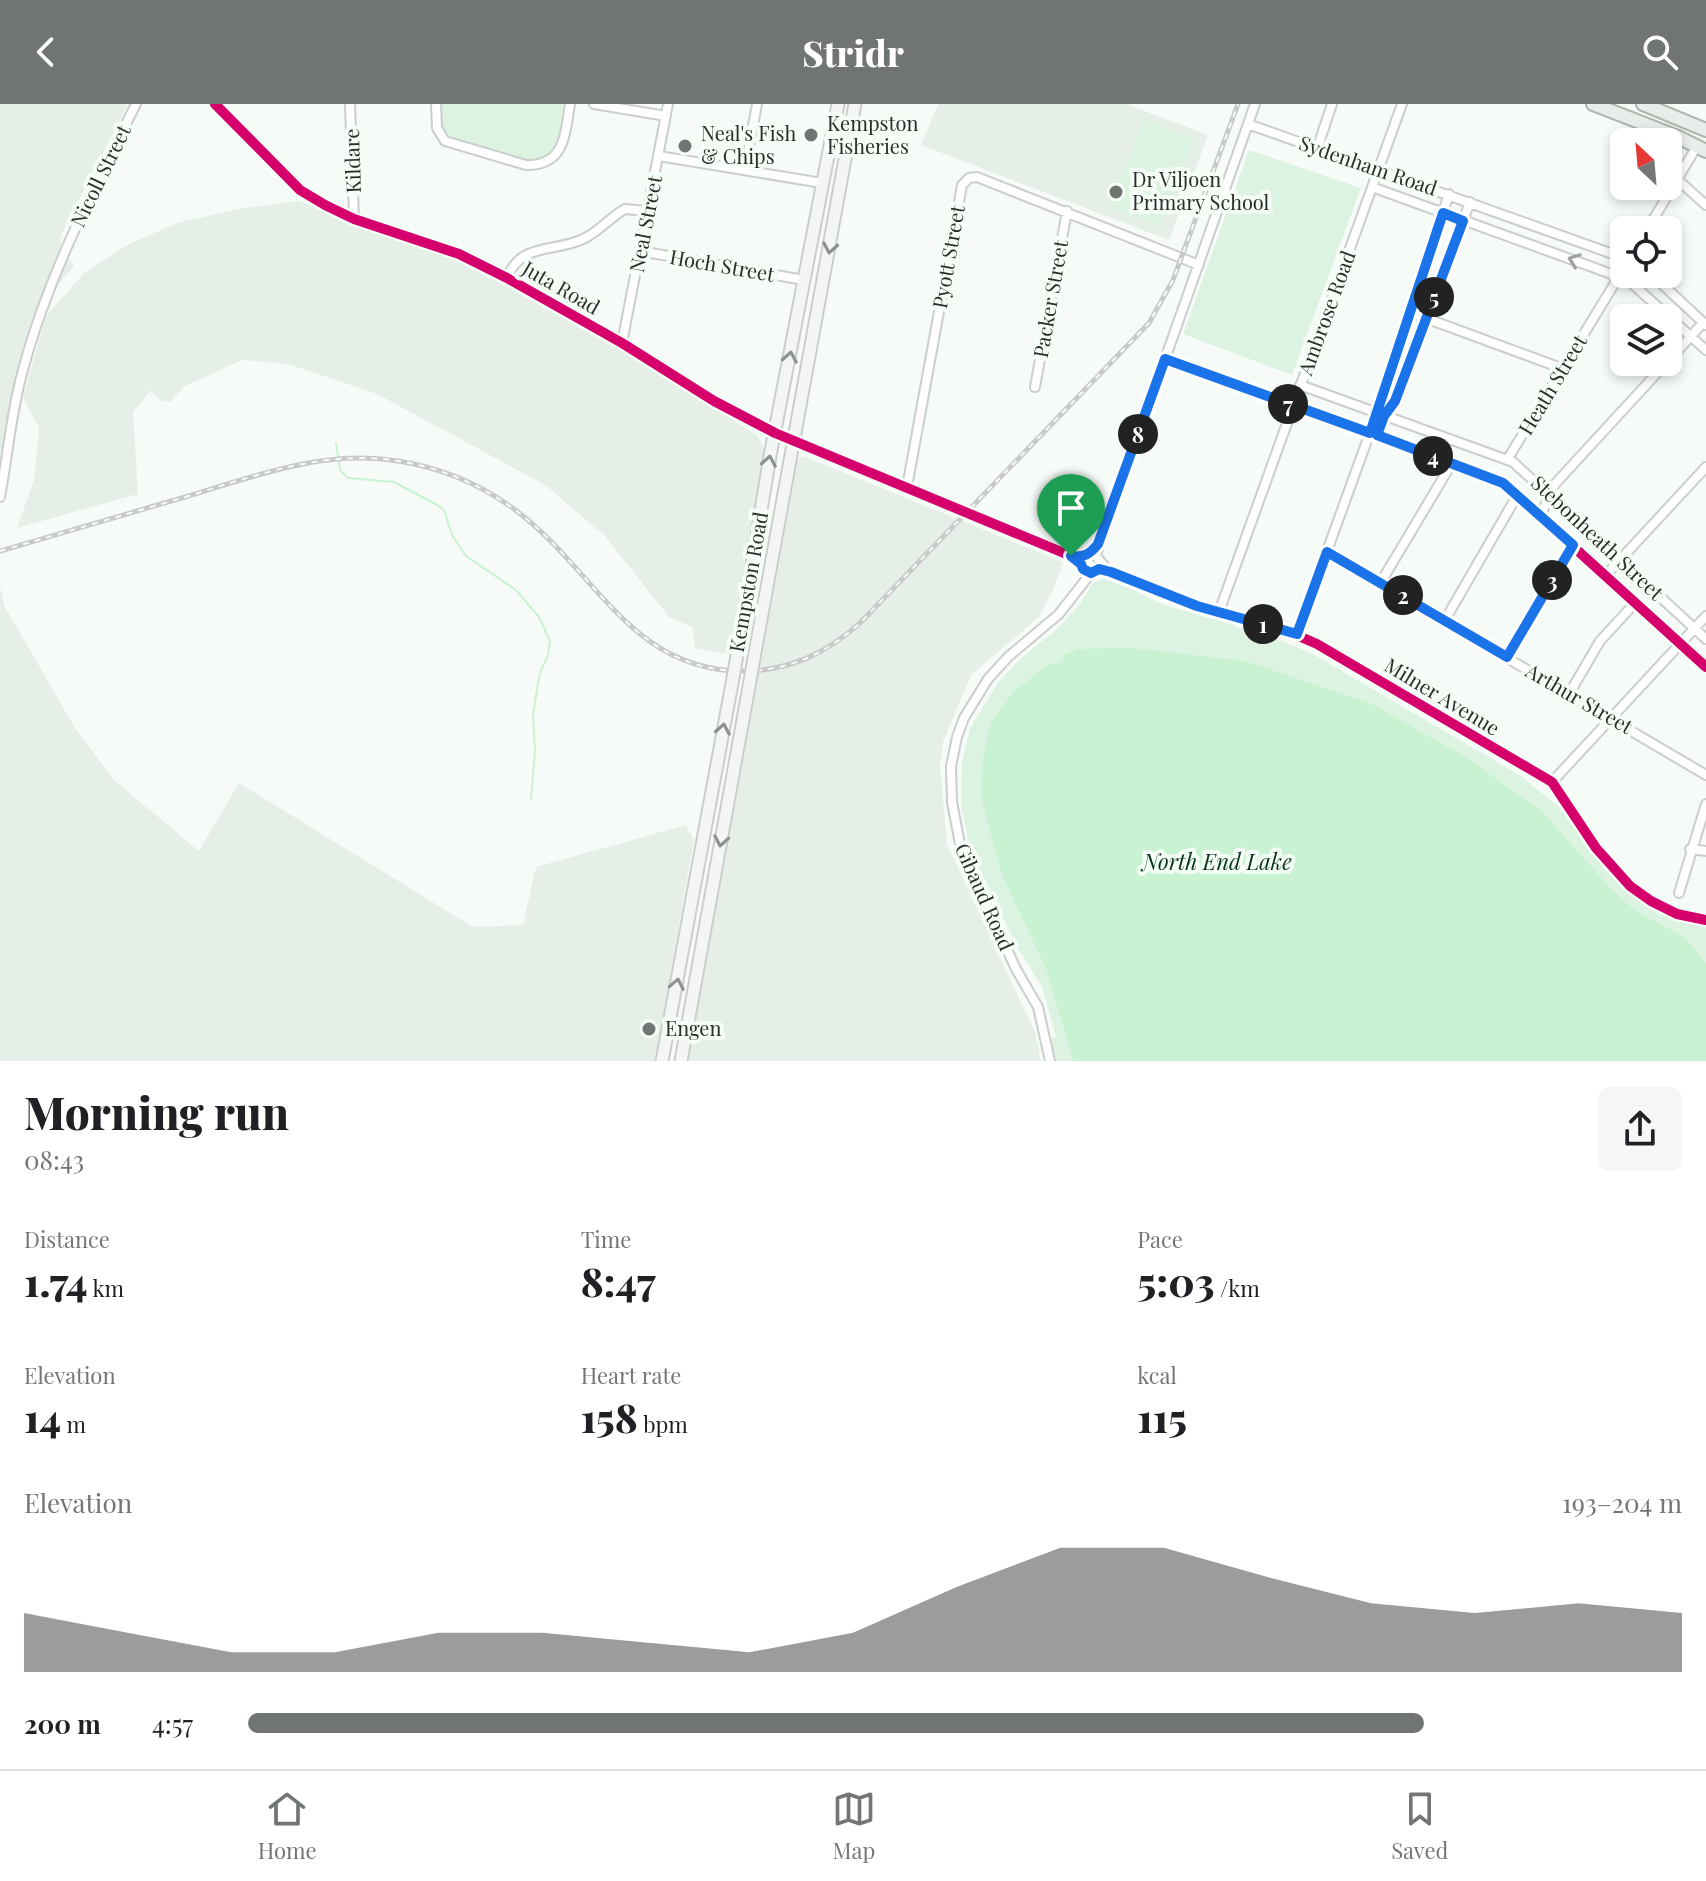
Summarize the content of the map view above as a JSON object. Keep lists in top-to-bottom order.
{
  "streets": {
    "main road": ["Kempston Road"],
    "street": [
      "Kildare",
      "Sydenham Road",
      "Nicoll Street",
      "Neal Street",
      "Pyott Street",
      "Hoch Street",
      "Juta Road",
      "Packer Street",
      "Ambrose Road",
      "Heath Street",
      "Stebonheath Street",
      "Milner Avenue",
      "Arthur Street",
      "Gibaud Road"
    ]
  },
  "crossings": [
    ["Kildare", "Juta Road"],
    ["Sydenham Road", "Ambrose Road"],
    ["Sydenham Road", "Gibaud Road"],
    ["Neal Street", "Hoch Street"],
    ["Neal Street", "Juta Road"],
    ["Pyott Street", "Packer Street"],
    ["Pyott Street", "Gibaud Road"],
    ["Hoch Street", "Kempston Road"],
    ["Juta Road", "Kempston Road"],
    ["Ambrose Road", "Stebonheath Street"],
    ["Ambrose Road", "Milner Avenue"],
    ["Heath Street", "Stebonheath Street"],
    ["Stebonheath Street", "Gibaud Road"],
    ["Milner Avenue", "Gibaud Road"]
  ],
  "water": ["North End Lake"],
  "places": [
    "Kempston Fisheries",
    "Neal's Fish & Chips",
    "Dr Viljoen Primary School",
    "Engen"
  ],
  "north": "top left",
  "page": {
    "header": "Stridr",
    "pins": [
      "5",
      "7",
      "8",
      "4",
      "3",
      "2",
      "1"
    ],
    "heading": ["Morning run", "08:43"],
    "stats": [
      ["Distance", "1.74 km"],
      ["Time", "8:47"],
      ["Pace", "5:03 /km"],
      ["Elevation", "14 m"],
      ["Heart rate", "158 bpm"],
      ["kcal", "115"]
    ],
    "chart": ["Elevation", "193–204 m"],
    "list": [
      {
        "name": "200 m",
        "note": "4:57"
      }
    ],
    "tabs": ["Home", "Map", "Saved"]
  }
}
